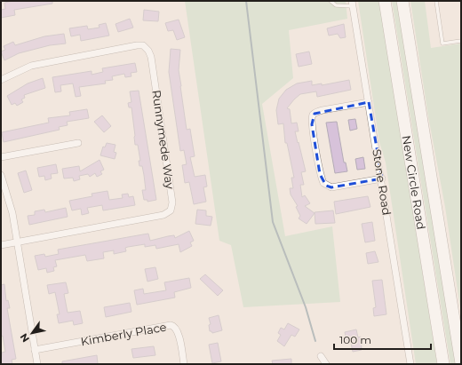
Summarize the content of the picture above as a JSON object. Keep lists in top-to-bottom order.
{
  "streets": {
    "highway": ["New Circle Road"],
    "street": ["Runnymede Way", "Stone Road", "Kimberly Place"]
  },
  "scale_bar": "100 m",
  "north": "bottom left"
}
